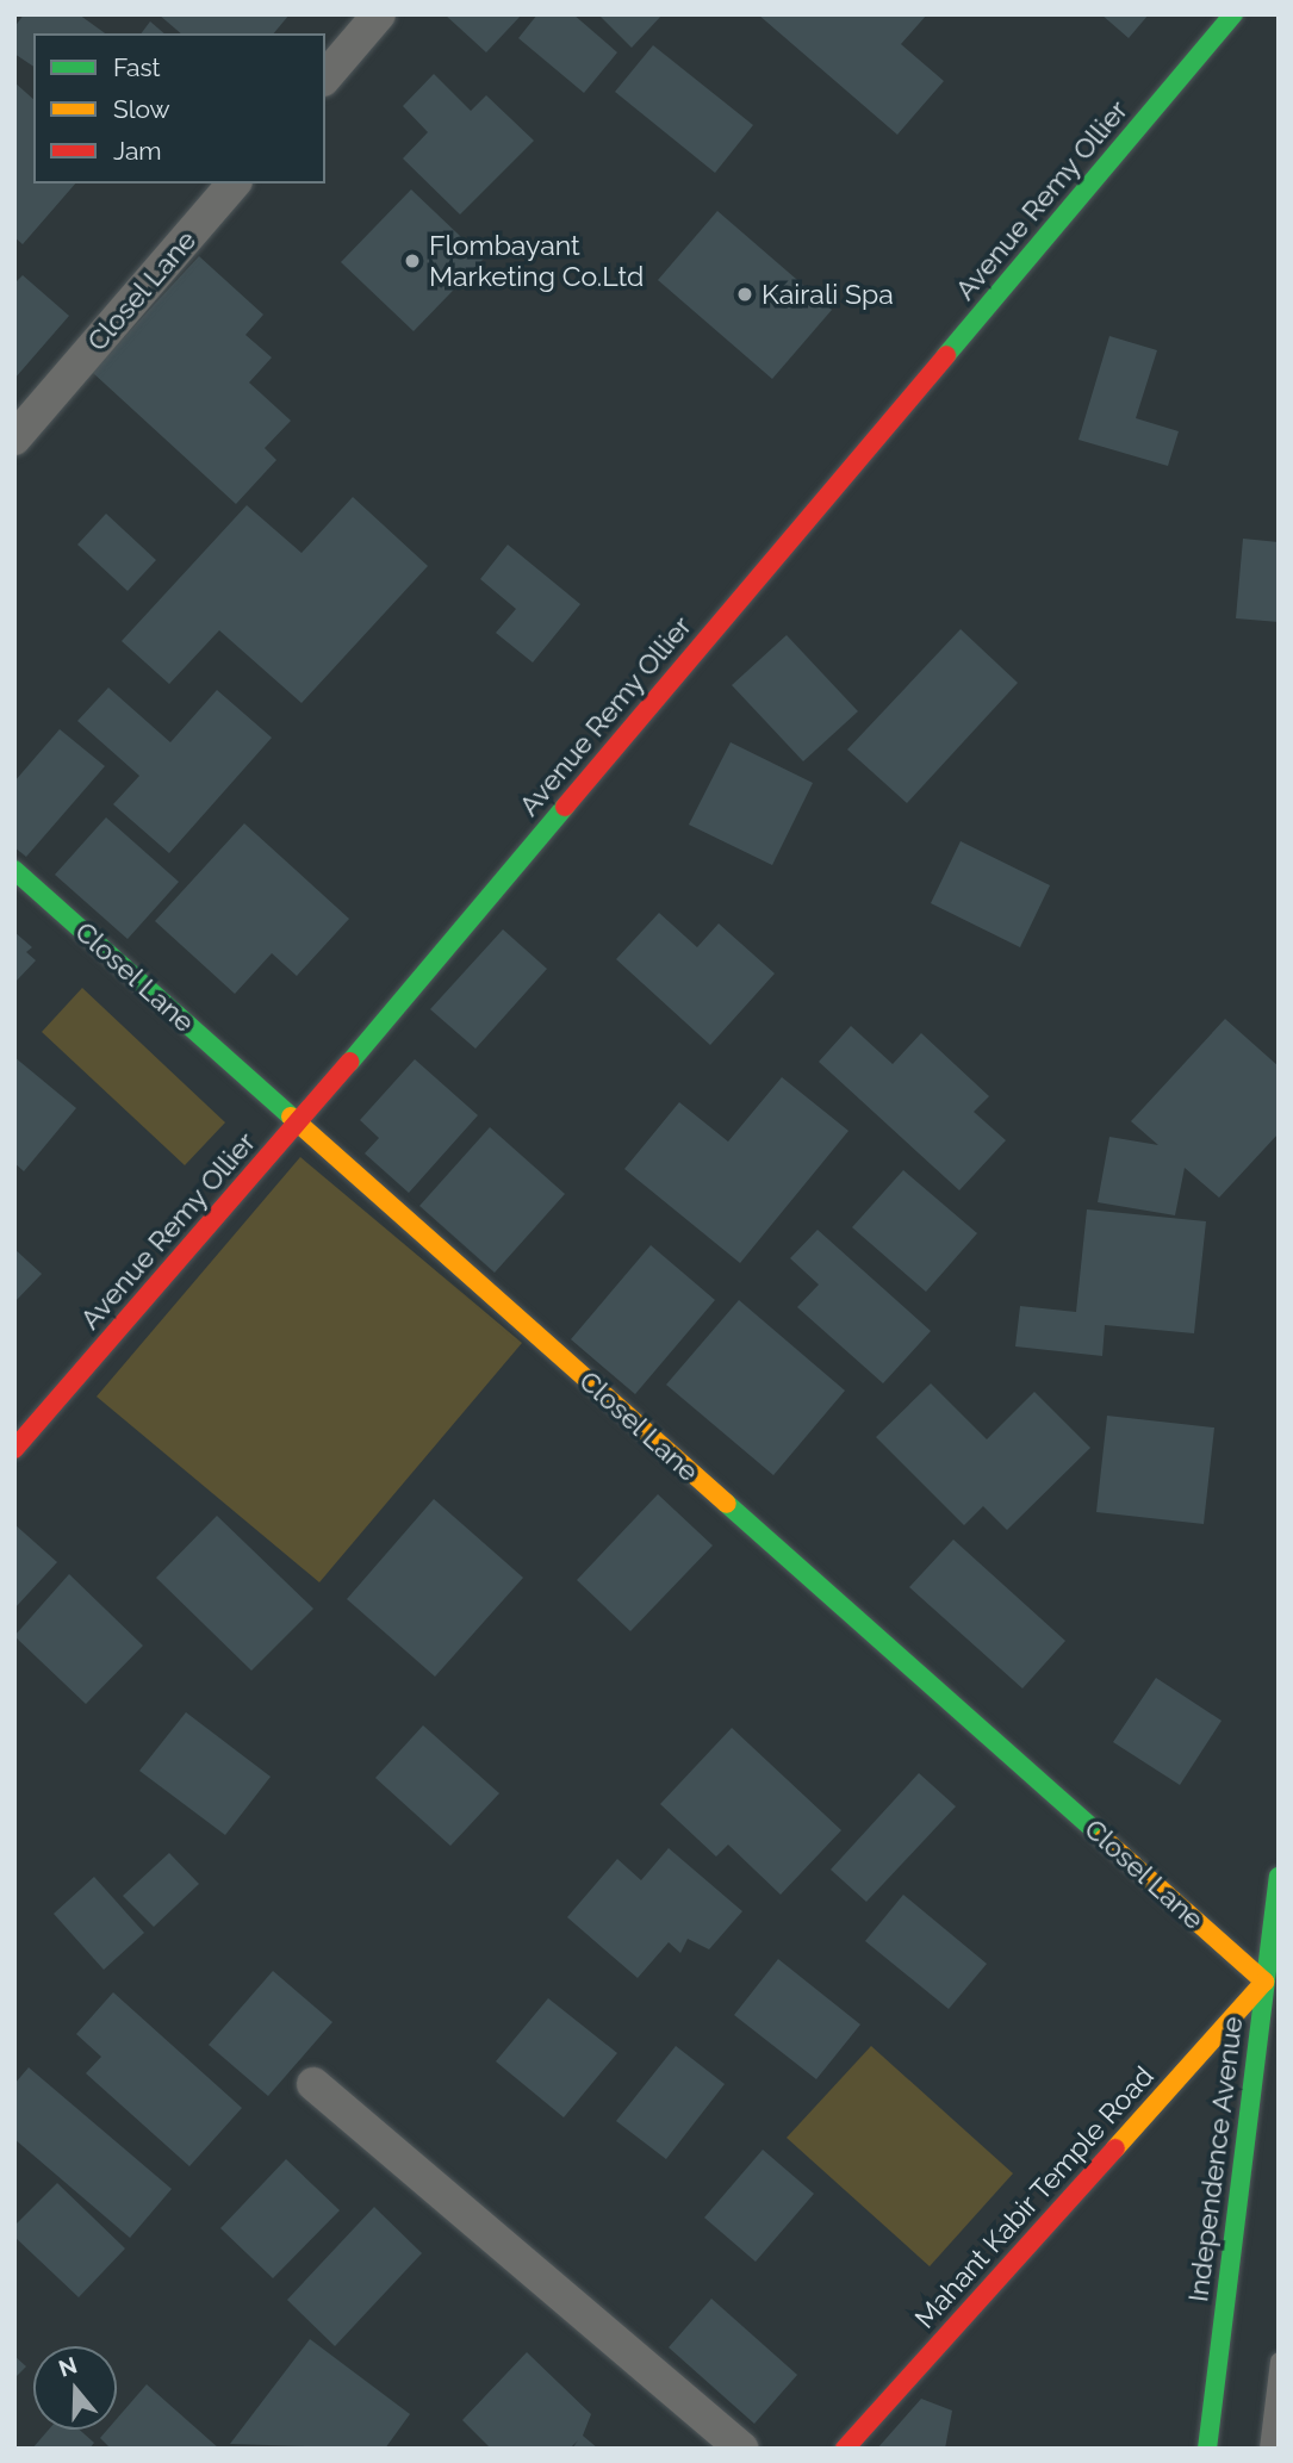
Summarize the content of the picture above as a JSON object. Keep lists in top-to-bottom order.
{
  "streets": {
    "street": [
      "Avenue Remy Ollier",
      "Closel Lane",
      "Independence Avenue",
      "Mahant Kabir Temple Road"
    ]
  },
  "crossings": [
    ["Avenue Remy Ollier", "Closel Lane"],
    ["Closel Lane", "Independence Avenue"],
    ["Closel Lane", "Mahant Kabir Temple Road"],
    ["Independence Avenue", "Mahant Kabir Temple Road"]
  ],
  "places": ["Flombayant Marketing Co.Ltd", "Kairali Spa"],
  "legend": ["Fast", "Slow", "Jam"],
  "north": "top"
}
